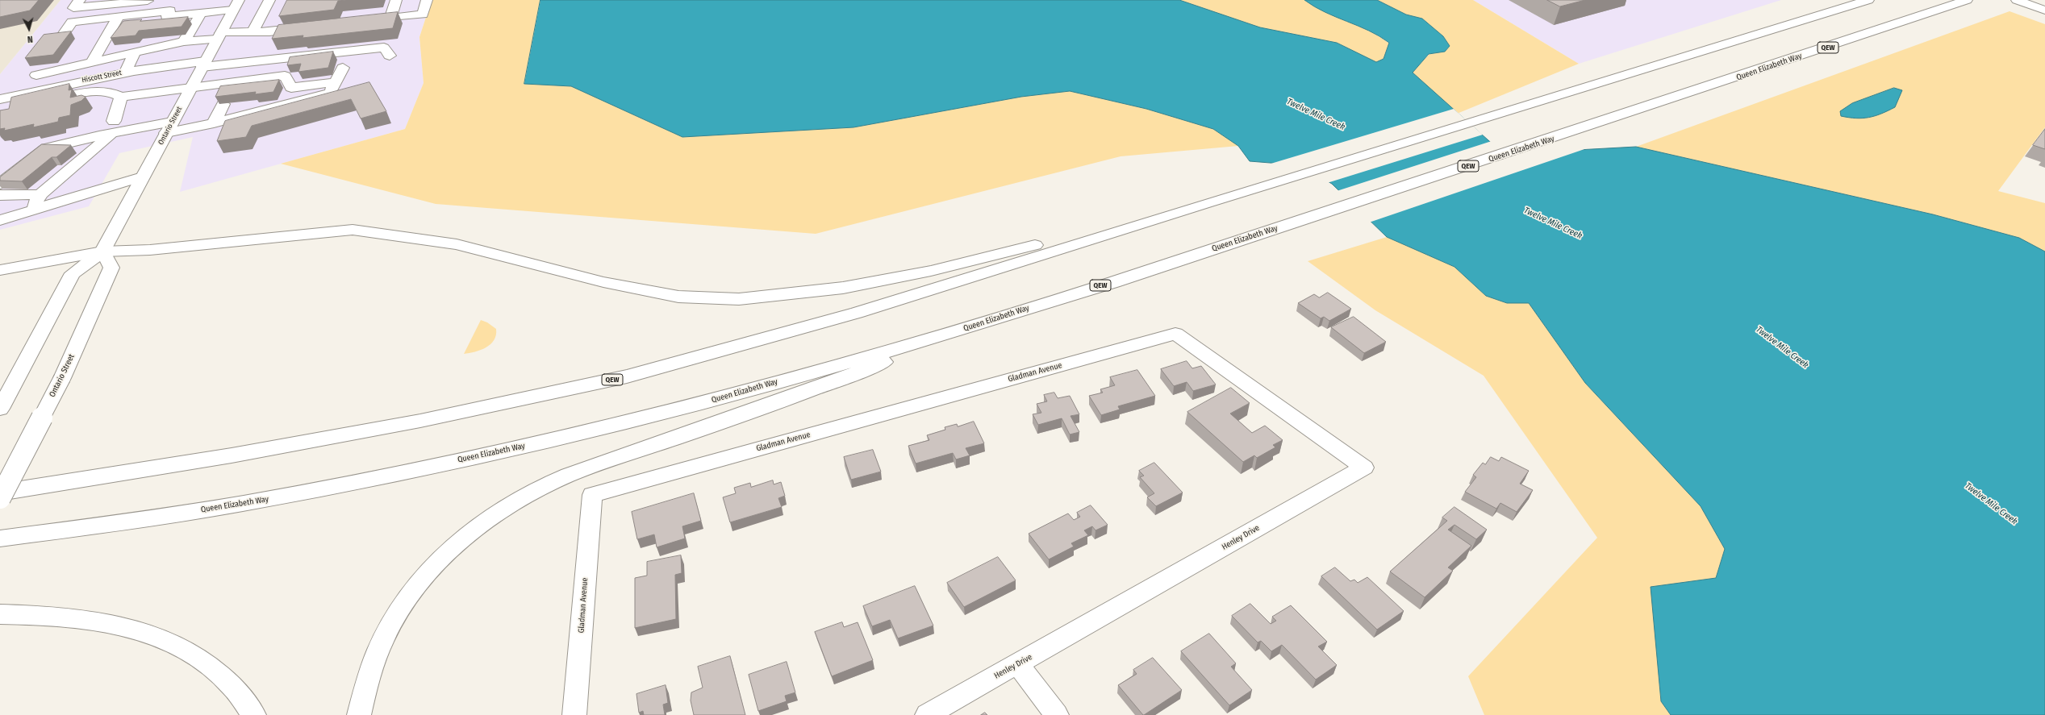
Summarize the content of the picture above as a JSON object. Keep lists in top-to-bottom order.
{
  "streets": {
    "main road": [
      "QEW",
      "Queen Elizabeth Way",
      "Hiscott Street",
      "Ontario Street",
      "Gladman Avenue",
      "Henley Drive"
    ]
  },
  "crossings": [
    ["Hiscott Street", "Ontario Street"],
    ["Gladman Avenue", "Henley Drive"]
  ],
  "water": ["Twelve Mile Creek"],
  "north": "bottom"
}
